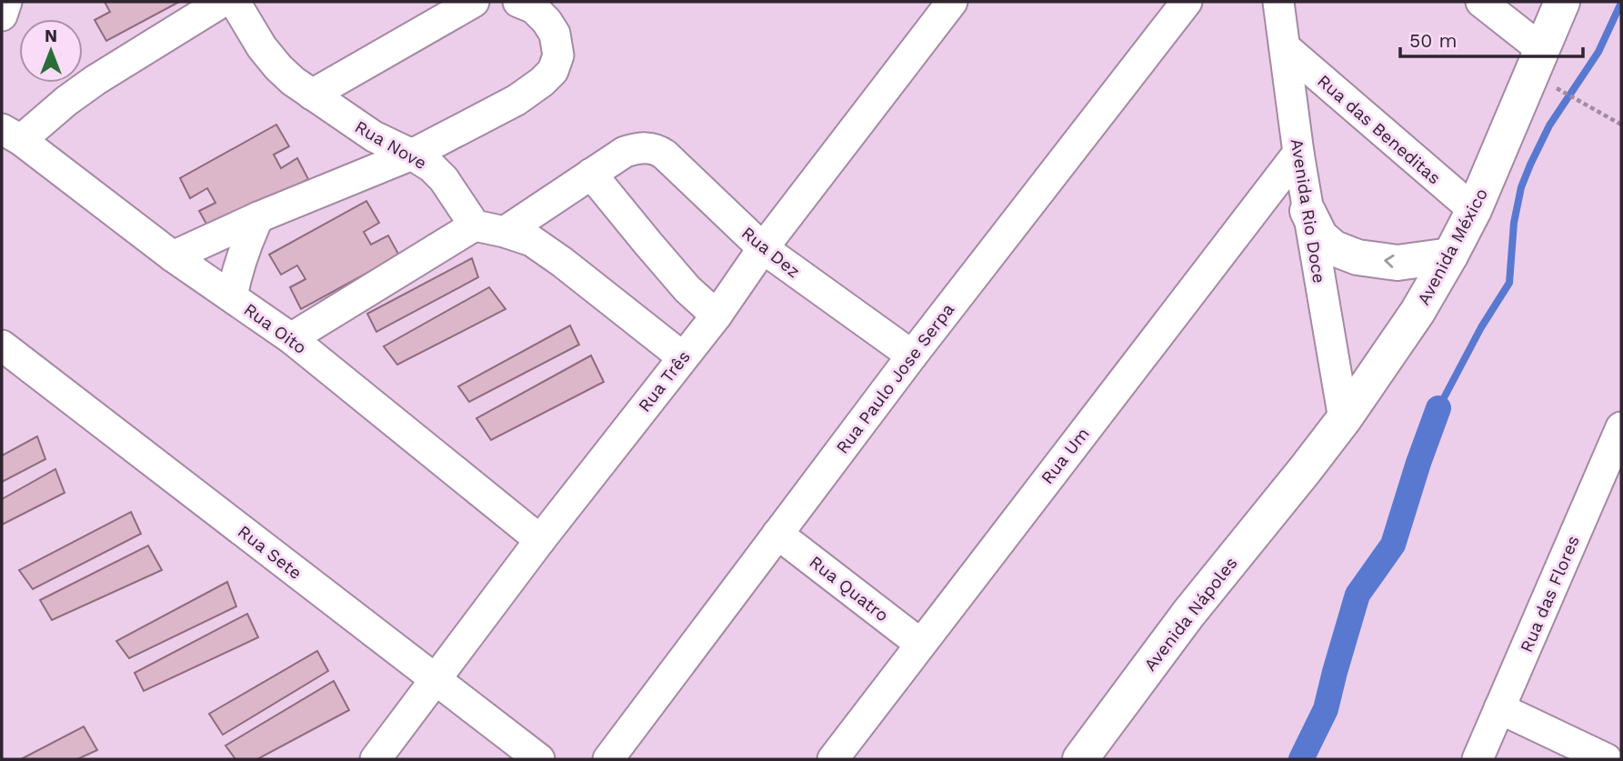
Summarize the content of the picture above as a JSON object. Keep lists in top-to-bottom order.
{
  "streets": {
    "main road": ["Avenida México", "Avenida Nápoles"],
    "street": [
      "Rua das Beneditas",
      "Rua Nove",
      "Avenida Rio Doce",
      "Rua Dez",
      "Rua Oito",
      "Rua Paulo Jose Serpa",
      "Rua Três",
      "Rua Um",
      "Rua Sete",
      "Rua Quatro",
      "Rua das Flores"
    ]
  },
  "crossings": [
    ["Rua das Beneditas", "Avenida Rio Doce"],
    ["Rua das Beneditas", "Avenida México"],
    ["Avenida Rio Doce", "Avenida México"],
    ["Avenida Rio Doce", "Rua Um"],
    ["Avenida México", "Avenida Nápoles"],
    ["Rua Dez", "Rua Paulo Jose Serpa"],
    ["Rua Dez", "Rua Três"],
    ["Rua Oito", "Rua Três"],
    ["Rua Paulo Jose Serpa", "Rua Quatro"],
    ["Rua Três", "Rua Sete"],
    ["Rua Um", "Rua Quatro"]
  ],
  "scale_bar": "50 m",
  "north": "top"
}
